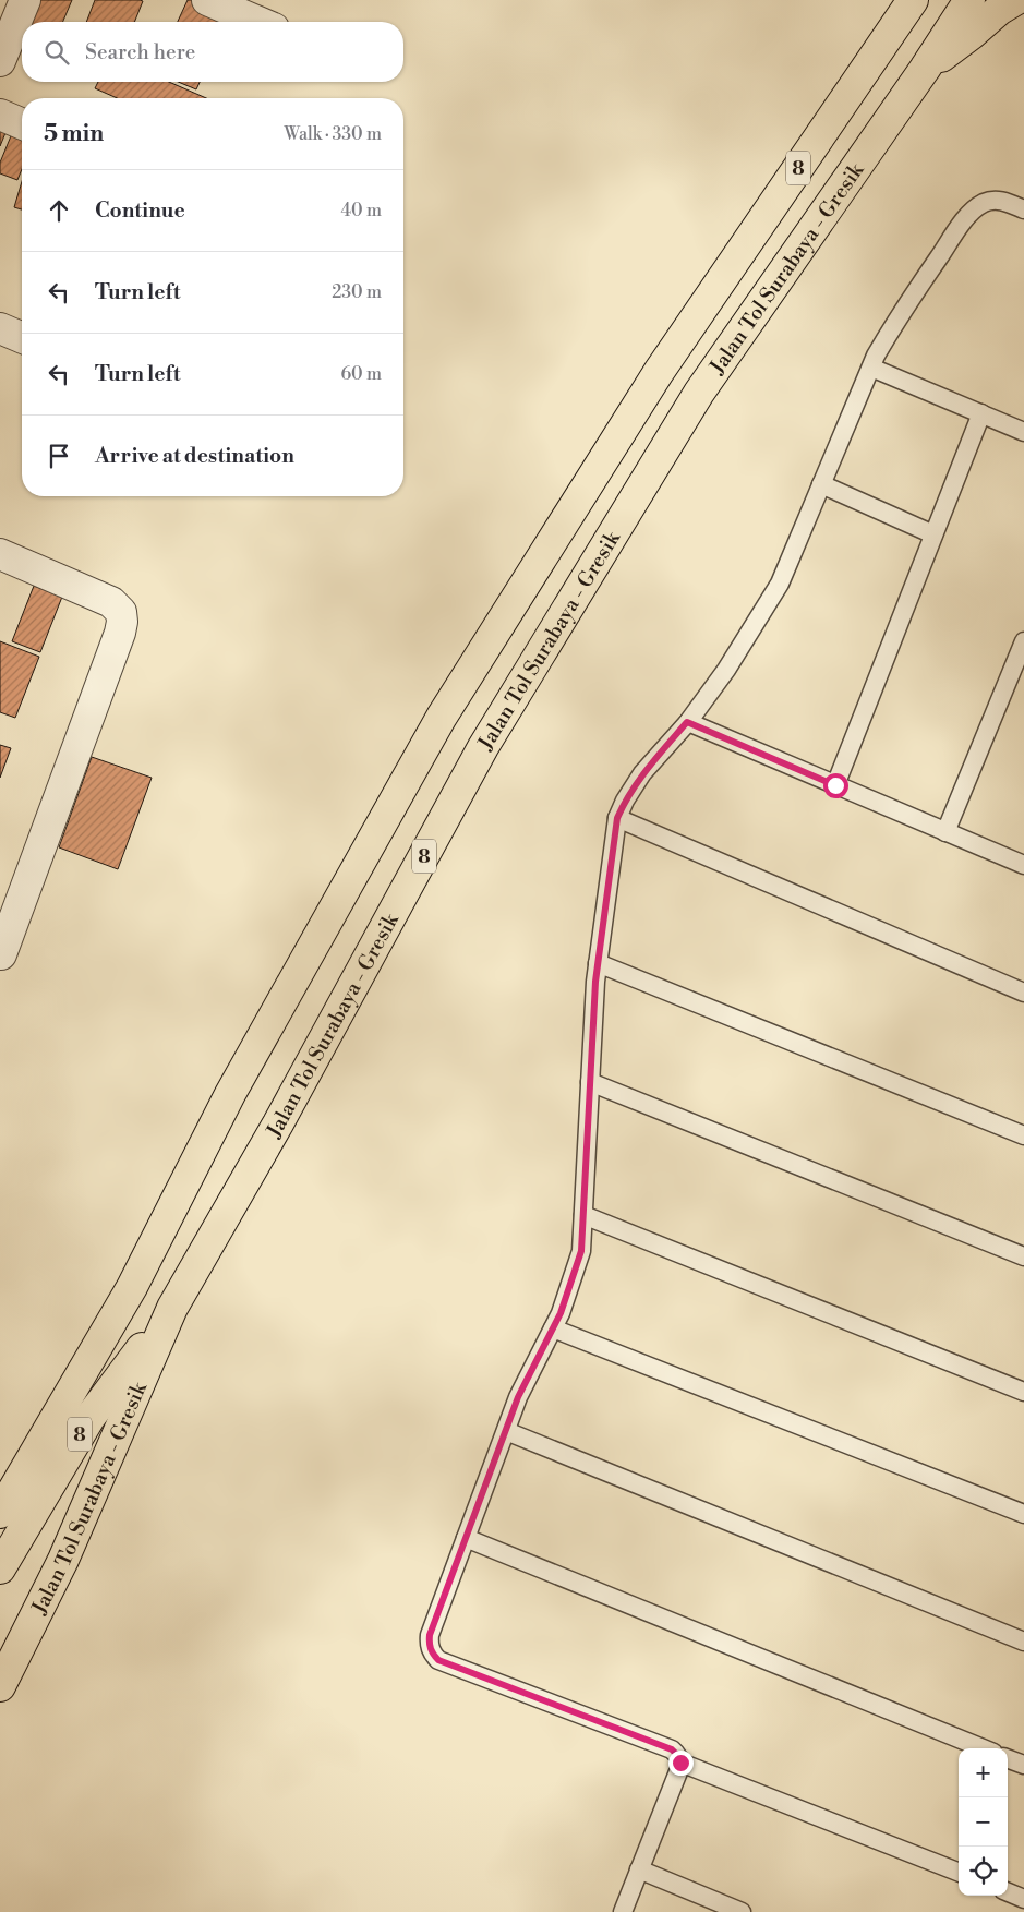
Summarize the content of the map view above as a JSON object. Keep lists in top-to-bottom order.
{
  "streets": {
    "highway": ["8", "Jalan Tol Surabaya - Gresik"]
  },
  "page": {
    "search": "Search here",
    "heading": ["5 min", "Walk · 330 m"],
    "list": [
      ["Continue", "40 m"],
      ["Turn left", "230 m"],
      ["Turn left", "60 m"],
      "Arrive at destination"
    ],
    "map_buttons": ["+", "−"]
  }
}
